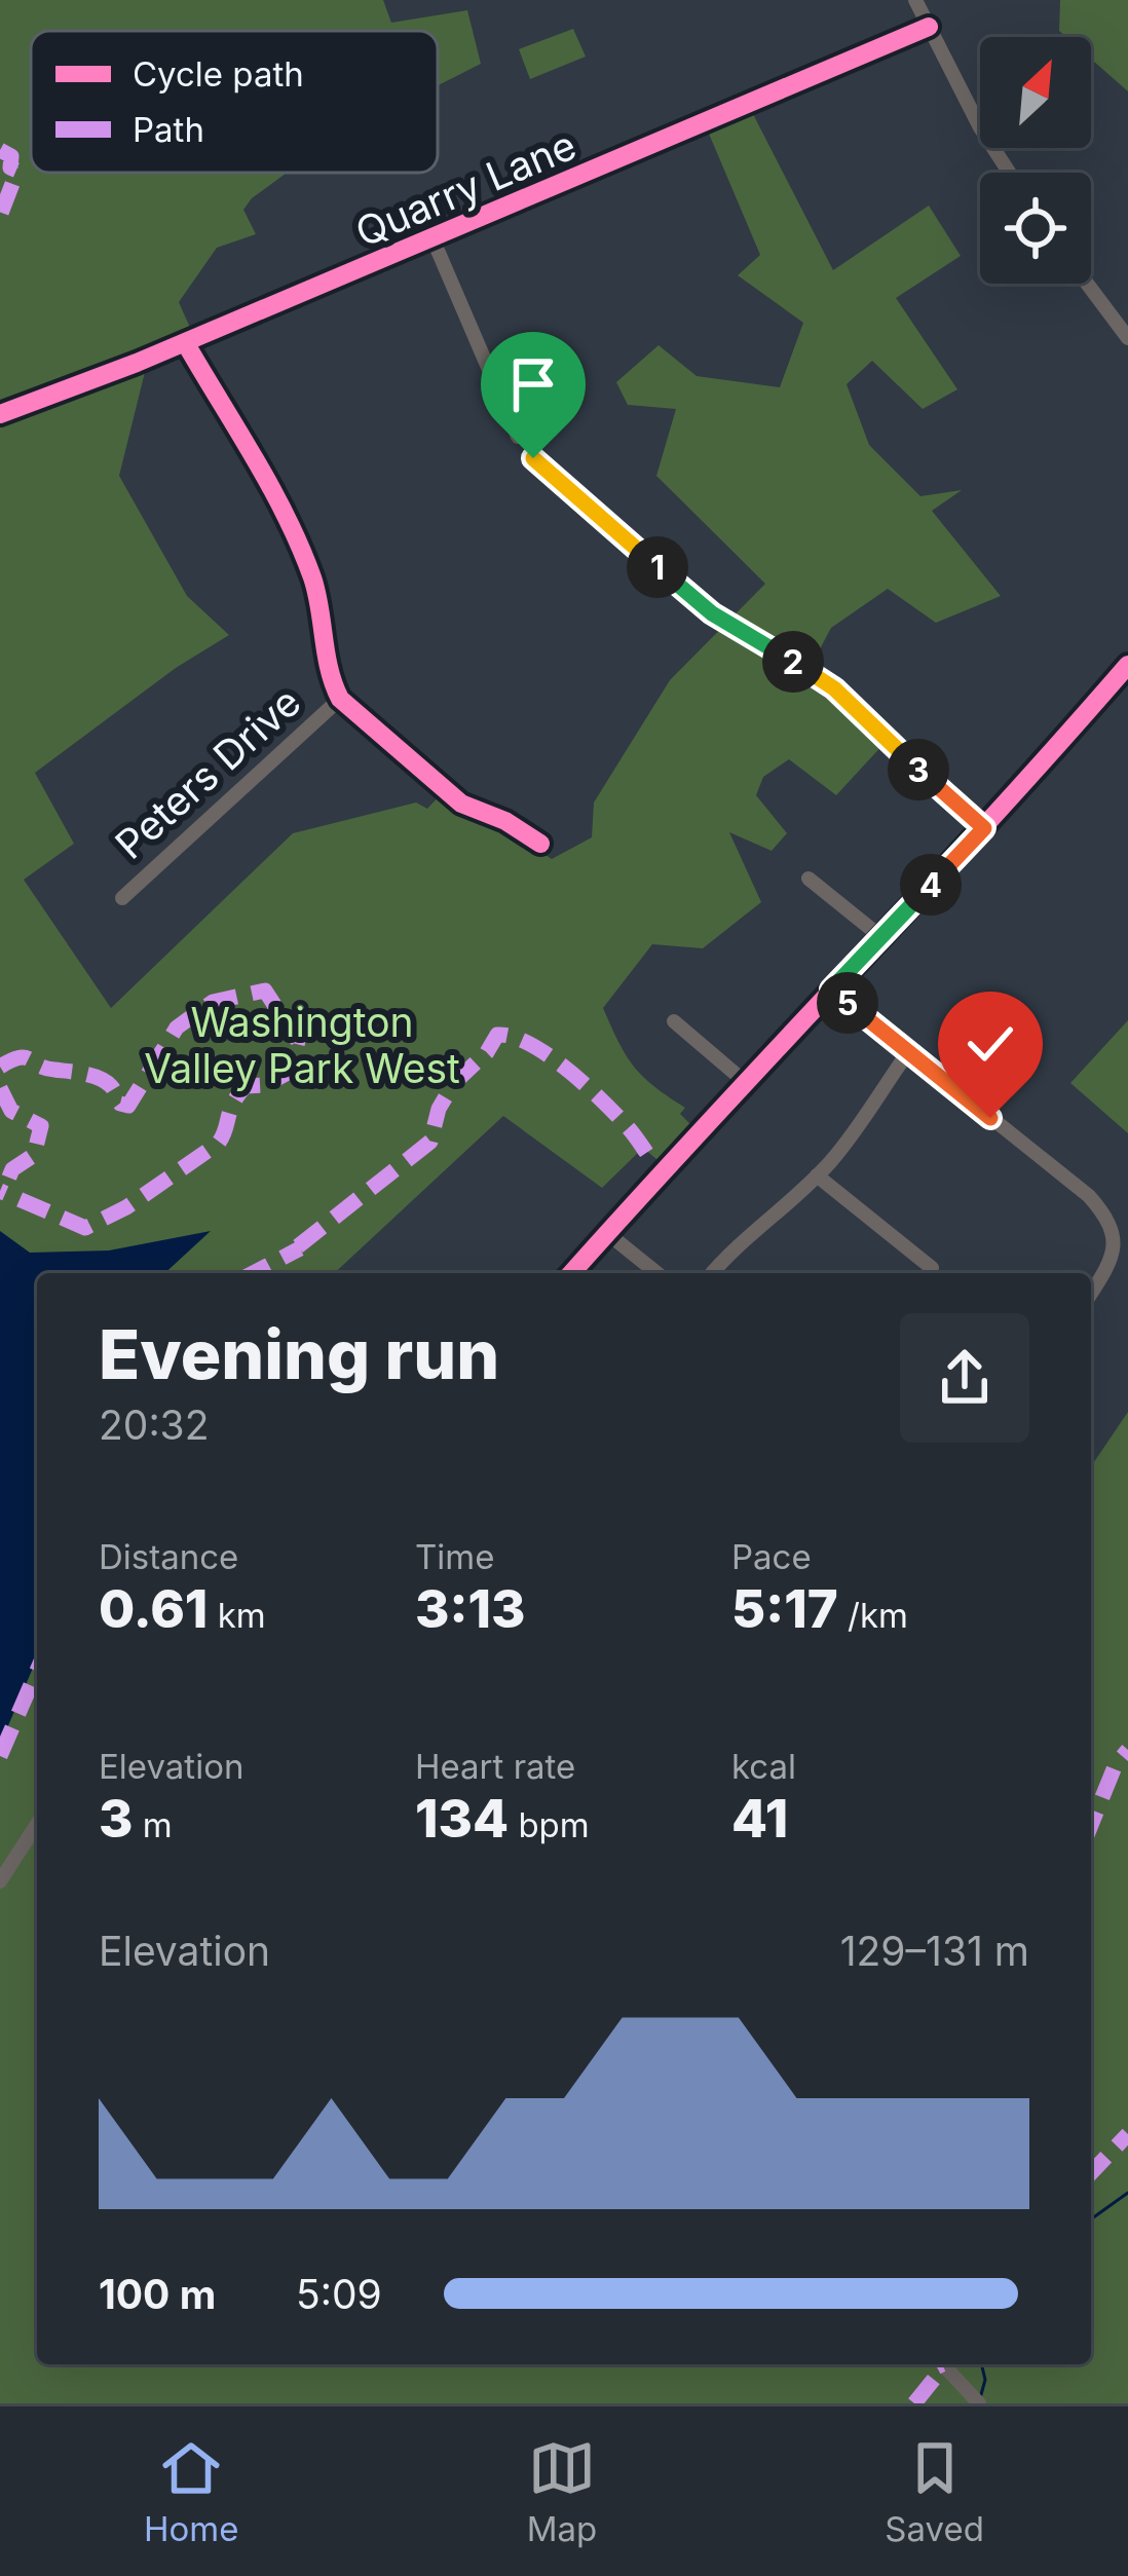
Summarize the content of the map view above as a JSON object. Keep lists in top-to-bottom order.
{
  "streets": {
    "street": ["Quarry Lane", "Peters Drive"]
  },
  "parks": ["Washington Valley Park West"],
  "legend": ["Cycle path", "Path"],
  "north": "top right",
  "page": {
    "pins": [
      "1",
      "2",
      "3",
      "4",
      "5"
    ],
    "heading": ["Evening run", "20:32"],
    "stats": [
      ["Distance", "0.61 km"],
      ["Time", "3:13"],
      ["Pace", "5:17 /km"],
      ["Elevation", "3 m"],
      ["Heart rate", "134 bpm"],
      ["kcal", "41"]
    ],
    "chart": ["Elevation", "129–131 m"],
    "list": [
      {
        "name": "100 m",
        "note": "5:09"
      }
    ],
    "tabs": ["Home", "Map", "Saved"]
  }
}
